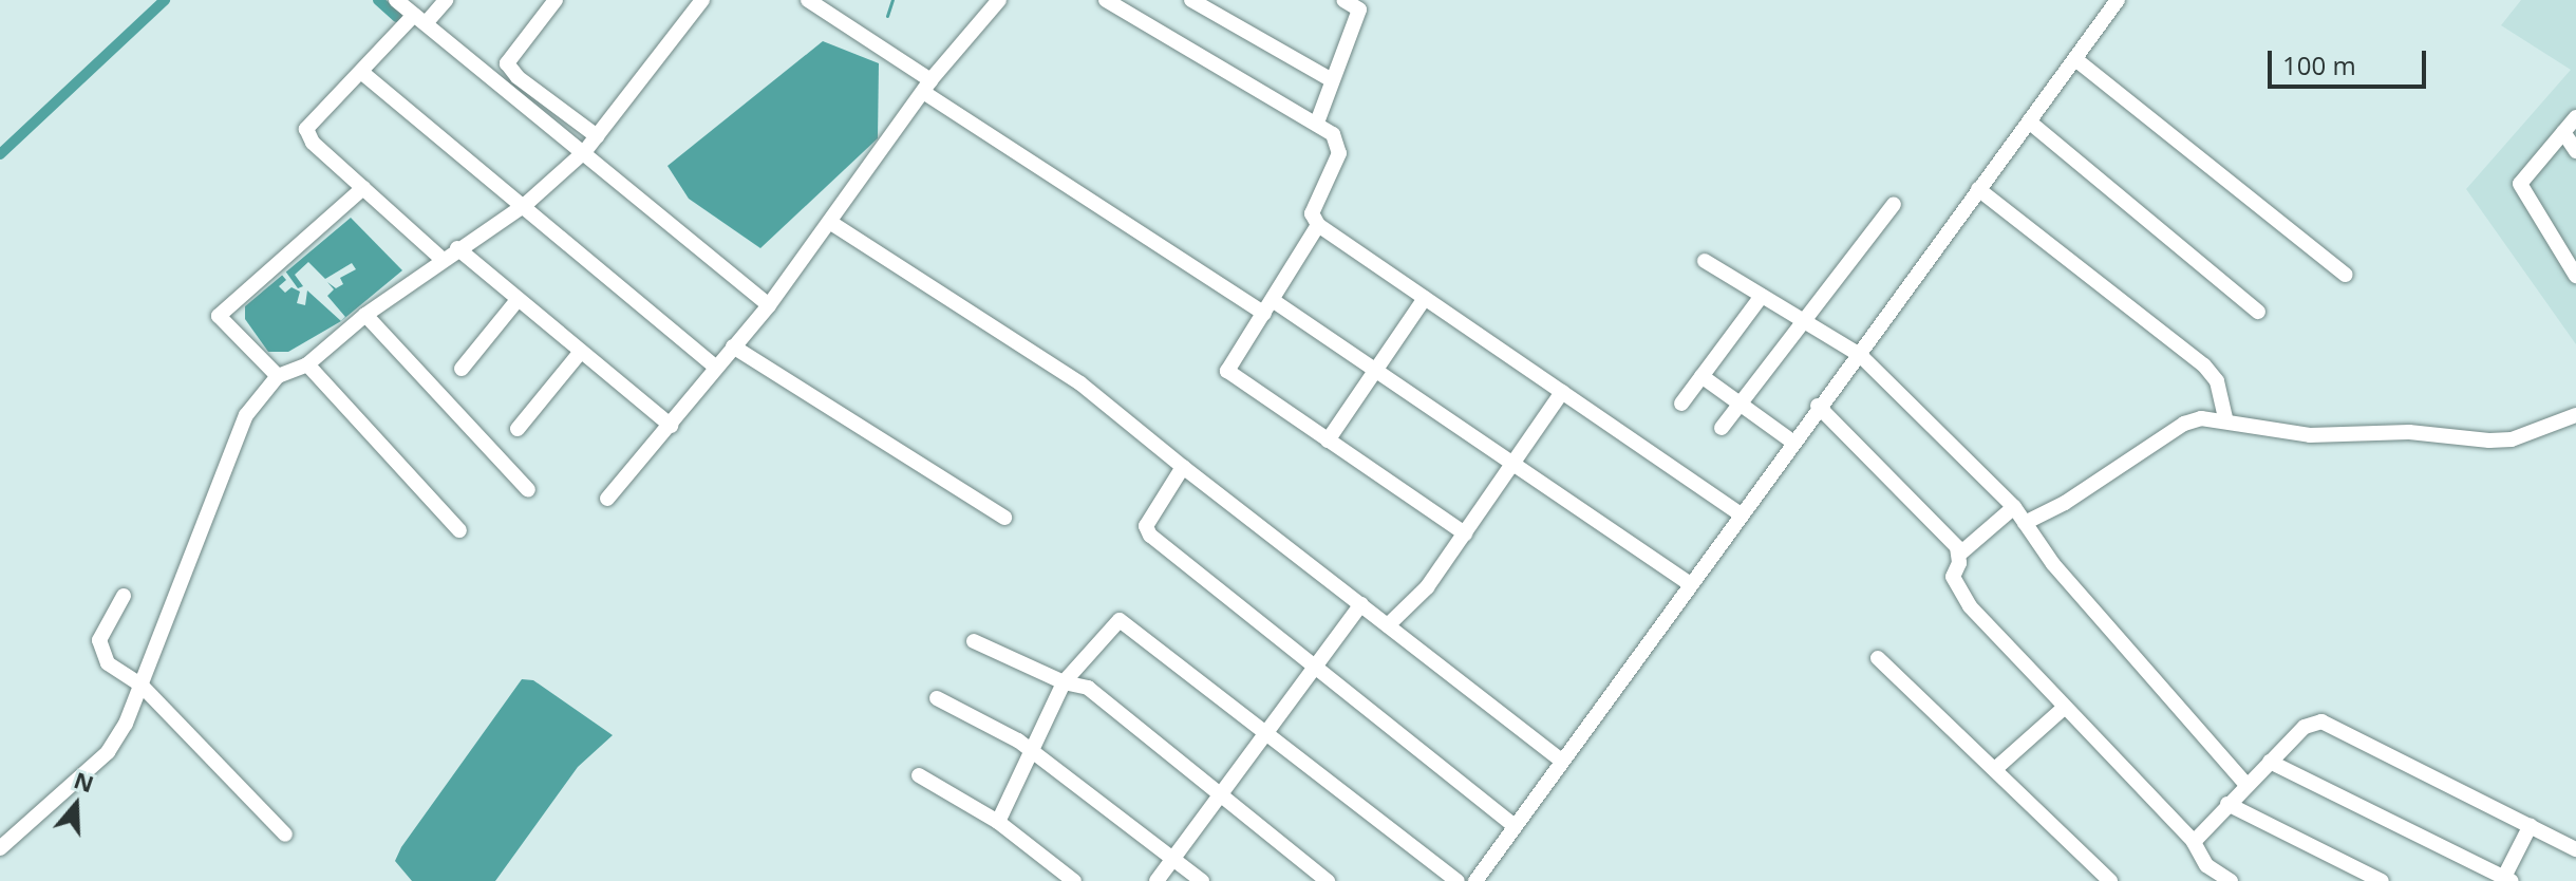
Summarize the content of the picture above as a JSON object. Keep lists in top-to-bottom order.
{
  "scale_bar": "100 m",
  "north": "top"
}
